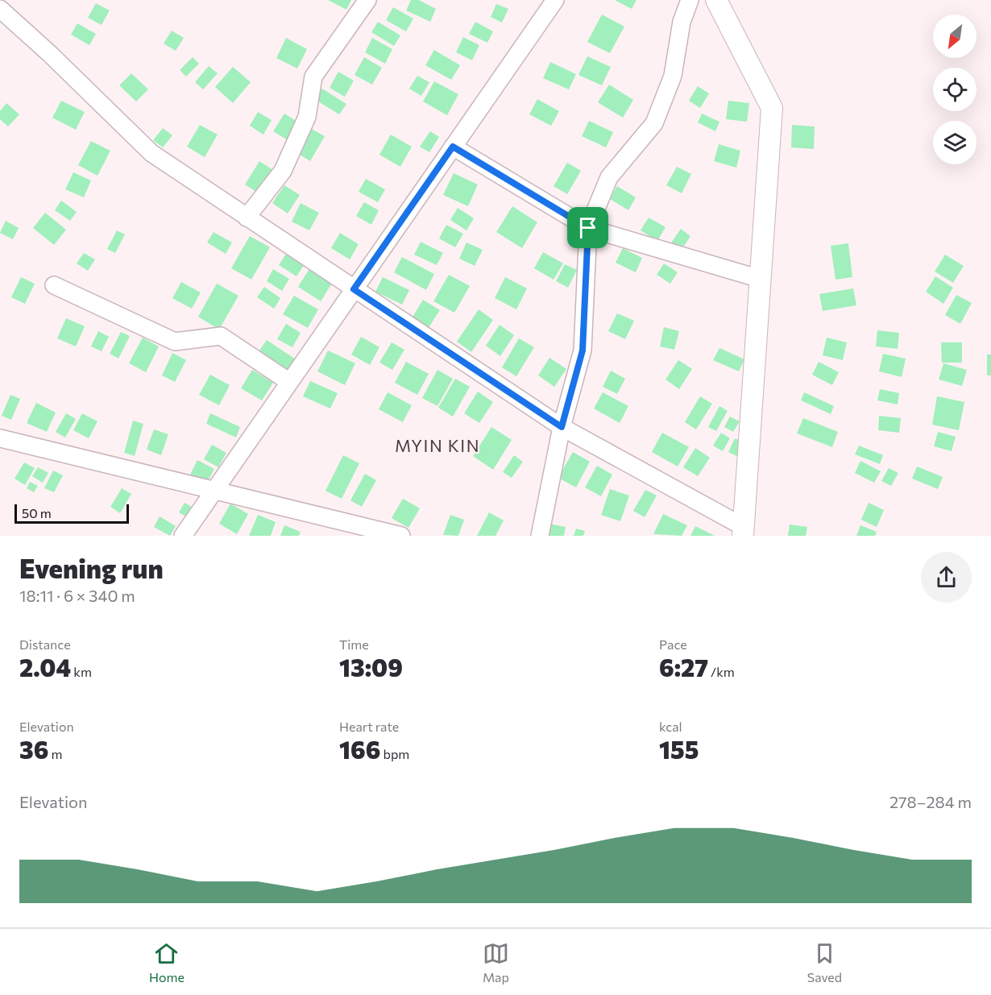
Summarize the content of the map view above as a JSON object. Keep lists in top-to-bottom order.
{
  "districts": ["MYIN KIN"],
  "scale_bar": "50 m",
  "north": "bottom left",
  "page": {
    "scale": "50 m",
    "heading": ["Evening run", "18:11 · 6 × 340 m"],
    "stats": [
      ["Distance", "2.04 km"],
      ["Time", "13:09"],
      ["Pace", "6:27 /km"],
      ["Elevation", "36 m"],
      ["Heart rate", "166 bpm"],
      ["kcal", "155"]
    ],
    "chart": ["Elevation", "278–284 m"],
    "tabs": ["Home", "Map", "Saved"]
  }
}
